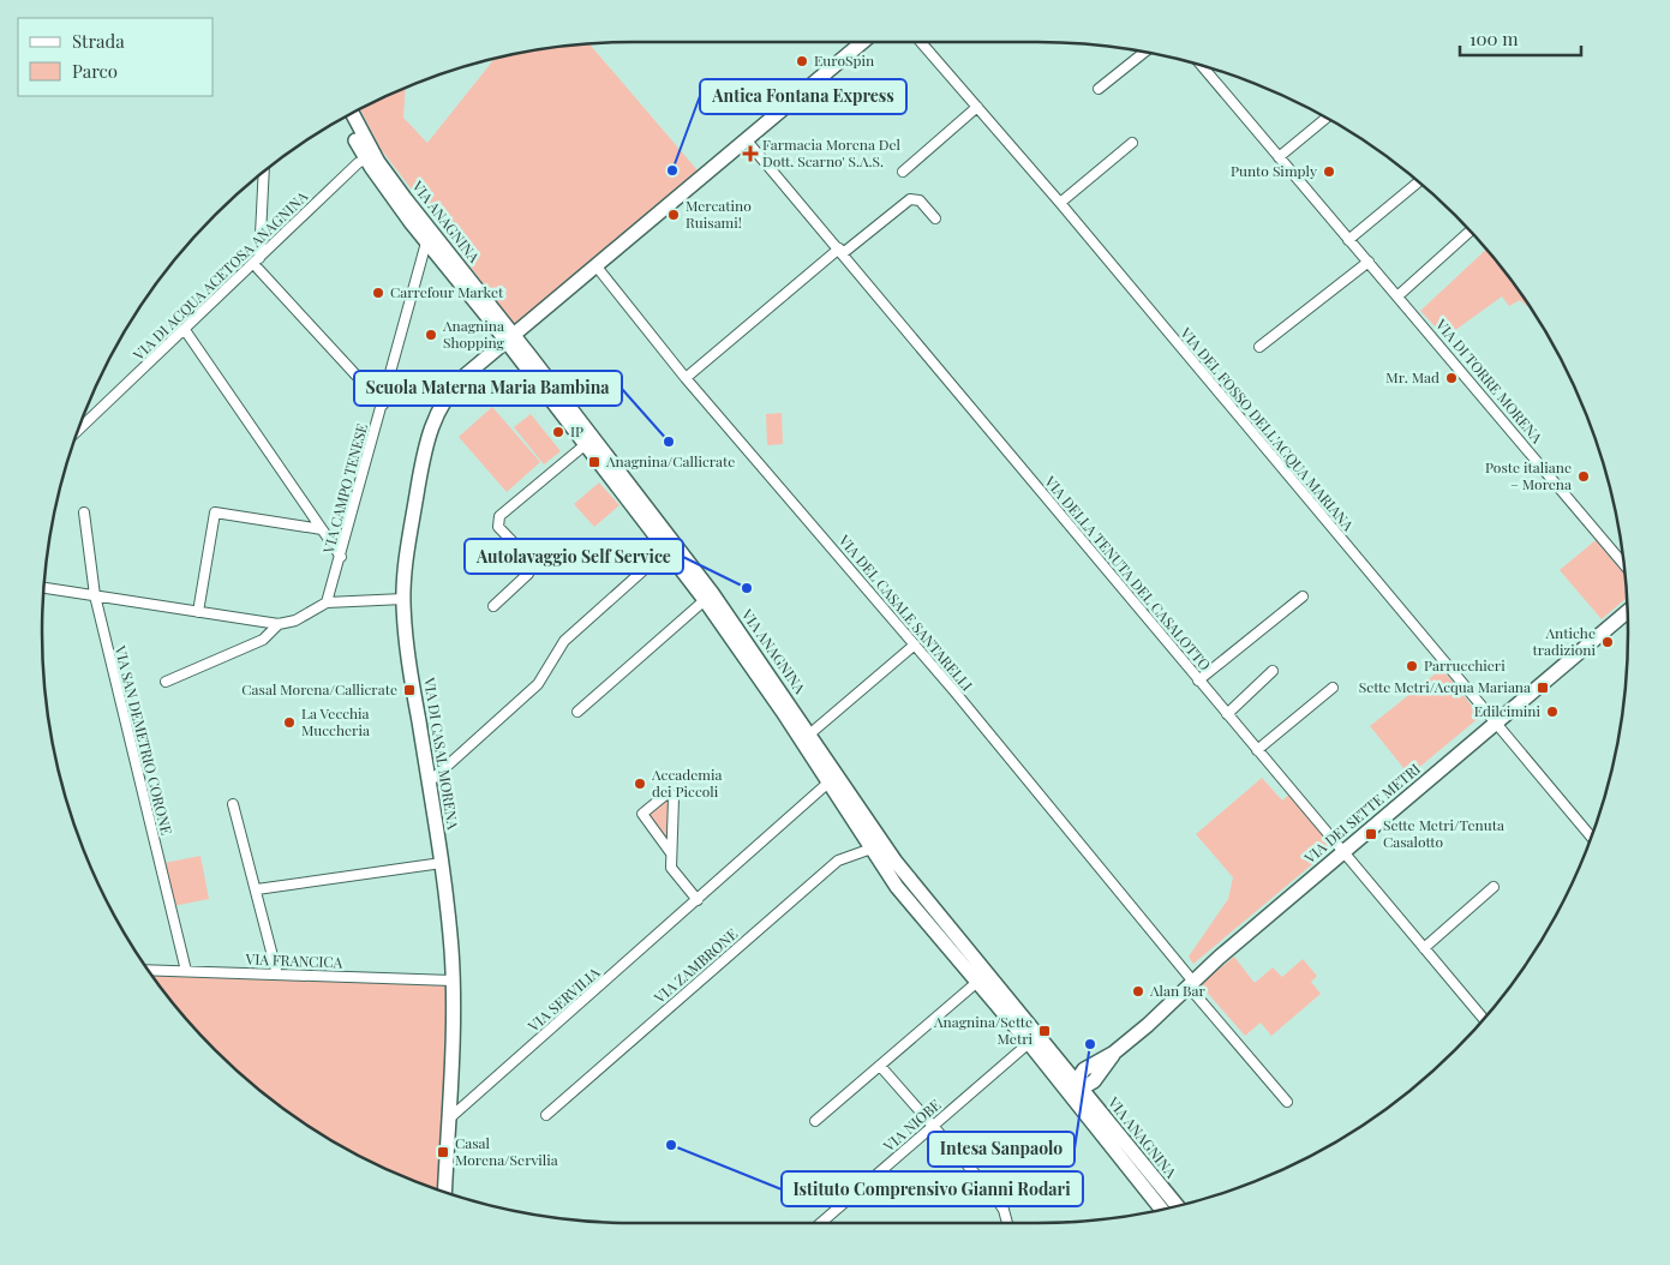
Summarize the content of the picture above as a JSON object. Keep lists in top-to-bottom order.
{
  "streets": {
    "main road": ["VIA ANAGNINA", "VIA DI CASAL MORENA", "VIA DEI SETTE METRI"],
    "street": [
      "VIA DI ACQUA ACETOSA ANAGNINA",
      "VIA DI TORRE MORENA",
      "VIA DEL FOSSO DELL'ACQUA MARIANA",
      "VIA CAMPO TENESE",
      "VIA DELLA TENUTA DEL CASALOTTO",
      "VIA DEL CASALE SANTARELLI",
      "VIA SAN DEMETRIO CORONE",
      "VIA FRANCICA",
      "VIA ZAMBRONE",
      "VIA SERVILIA",
      "VIA NIOBE"
    ]
  },
  "crossings": [
    ["VIA ANAGNINA", "VIA DI ACQUA ACETOSA ANAGNINA"],
    ["VIA ANAGNINA", "VIA CAMPO TENESE"],
    ["VIA ANAGNINA", "VIA DI CASAL MORENA"],
    ["VIA ANAGNINA", "VIA DEI SETTE METRI"],
    ["VIA ANAGNINA", "VIA ZAMBRONE"],
    ["VIA ANAGNINA", "VIA SERVILIA"],
    ["VIA ANAGNINA", "VIA NIOBE"],
    ["VIA DEL FOSSO DELL'ACQUA MARIANA", "VIA DEI SETTE METRI"],
    ["VIA DELLA TENUTA DEL CASALOTTO", "VIA DI CASAL MORENA"],
    ["VIA DELLA TENUTA DEL CASALOTTO", "VIA DEI SETTE METRI"],
    ["VIA DEL CASALE SANTARELLI", "VIA DI CASAL MORENA"],
    ["VIA DEL CASALE SANTARELLI", "VIA DEI SETTE METRI"],
    ["VIA SAN DEMETRIO CORONE", "VIA FRANCICA"],
    ["VIA DI CASAL MORENA", "VIA FRANCICA"],
    ["VIA DI CASAL MORENA", "VIA SERVILIA"]
  ],
  "places": {
    "other": [
      "EuroSpin",
      "Antica Fontana Express",
      "Punto Simply",
      "Mercatino Ruisami!",
      "Carrefour Market",
      "Anagnina Shopping",
      "Mr. Mad",
      "IP",
      "Scuola Materna Maria Bambina",
      "Poste italiane – Morena",
      "Autolavaggio Self Service",
      "Antiche tradizioni",
      "Parrucchieri",
      "Edilcimini",
      "La Vecchia Muccheria",
      "Accademia dei Piccoli",
      "Alan Bar",
      "Intesa Sanpaolo",
      "Istituto Comprensivo Gianni Rodari"
    ],
    "health": ["Farmacia Morena Del Dott. Scarno' S.A.S."],
    "transit": [
      "Anagnina/Callicrate",
      "Sette Metri/Acqua Mariana",
      "Casal Morena/Callicrate",
      "Sette Metri/Tenuta Casalotto",
      "Anagnina/Sette Metri",
      "Casal Morena/Servilia"
    ]
  },
  "legend": ["Strada", "Parco"],
  "scale_bar": "100 m"
}
